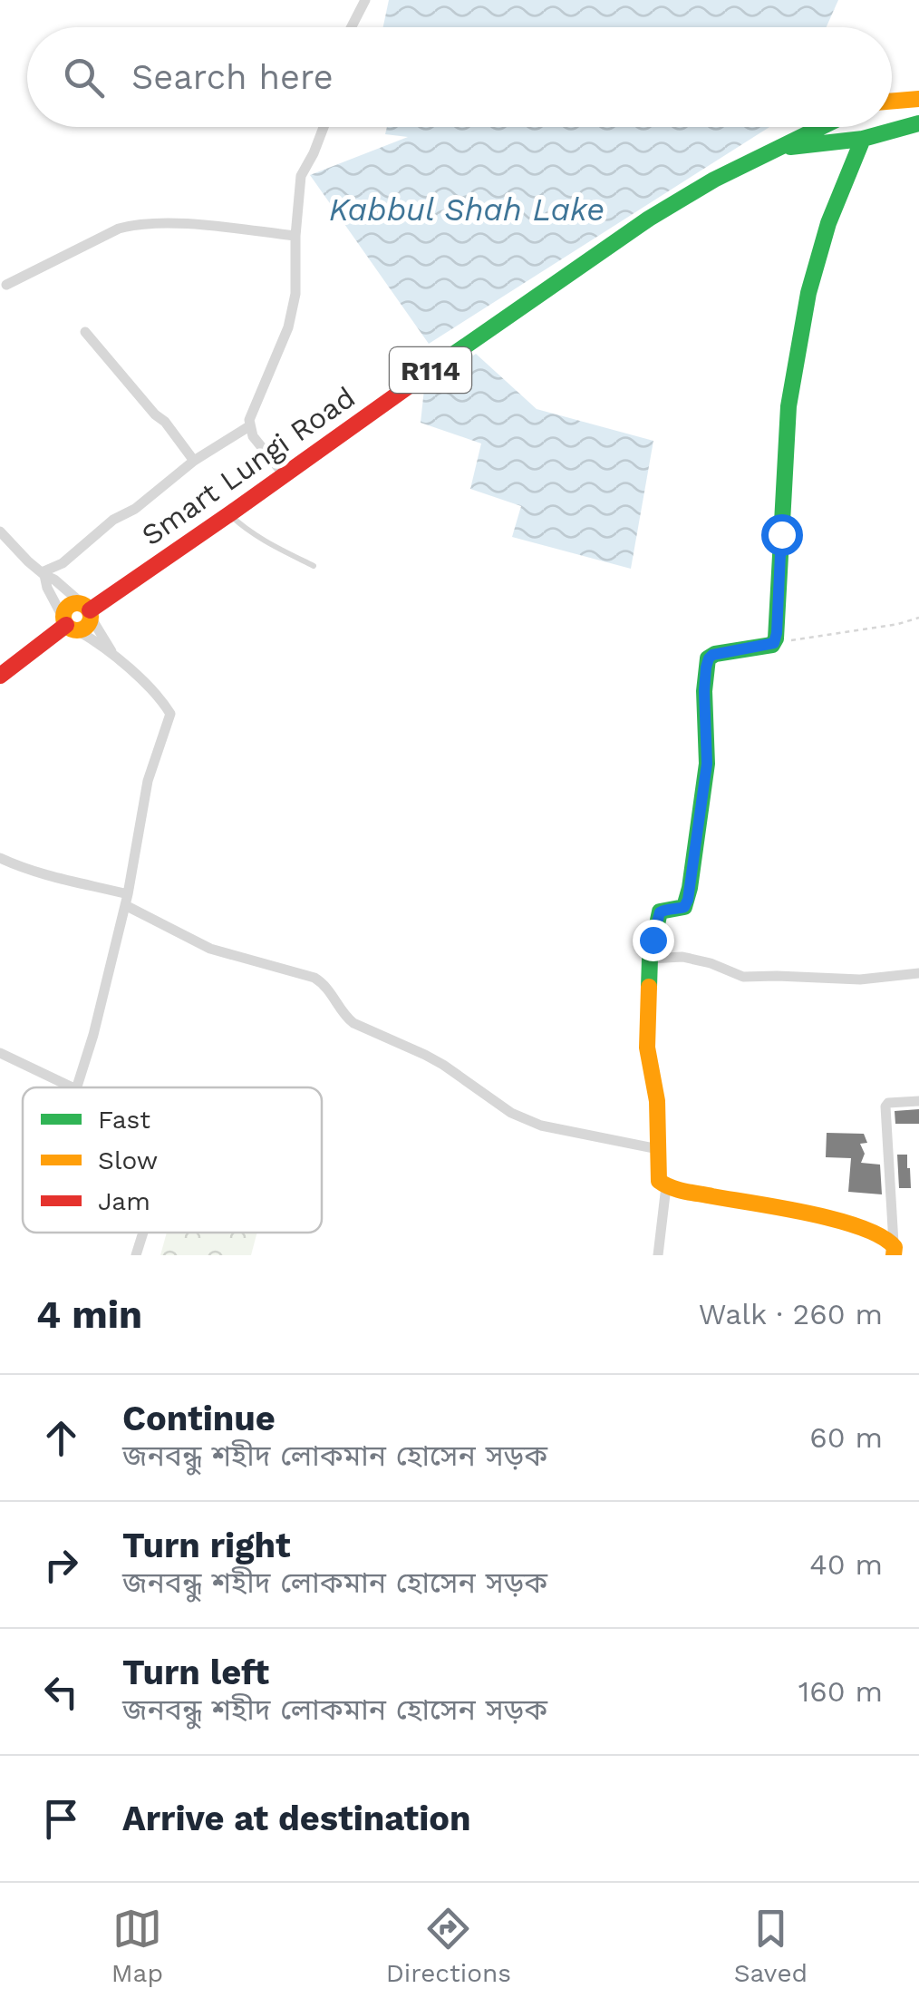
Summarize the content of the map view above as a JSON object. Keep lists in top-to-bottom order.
{
  "streets": {
    "street": ["R114", "Smart Lungi Road"]
  },
  "crossings": [
    ["R114", "Smart Lungi Road"]
  ],
  "water": ["Kabbul Shah Lake"],
  "legend": ["Fast", "Slow", "Jam"],
  "page": {
    "search": "Search here",
    "heading": ["4 min", "Walk · 260 m"],
    "list": [
      ["Continue", "জনবন্ধু শহীদ লোকমান হোসেন সড়ক", "60 m"],
      ["Turn right", "জনবন্ধু শহীদ লোকমান হোসেন সড়ক", "40 m"],
      ["Turn left", "জনবন্ধু শহীদ লোকমান হোসেন সড়ক", "160 m"],
      "Arrive at destination"
    ],
    "nav": ["Map", "Directions", "Saved"]
  }
}
